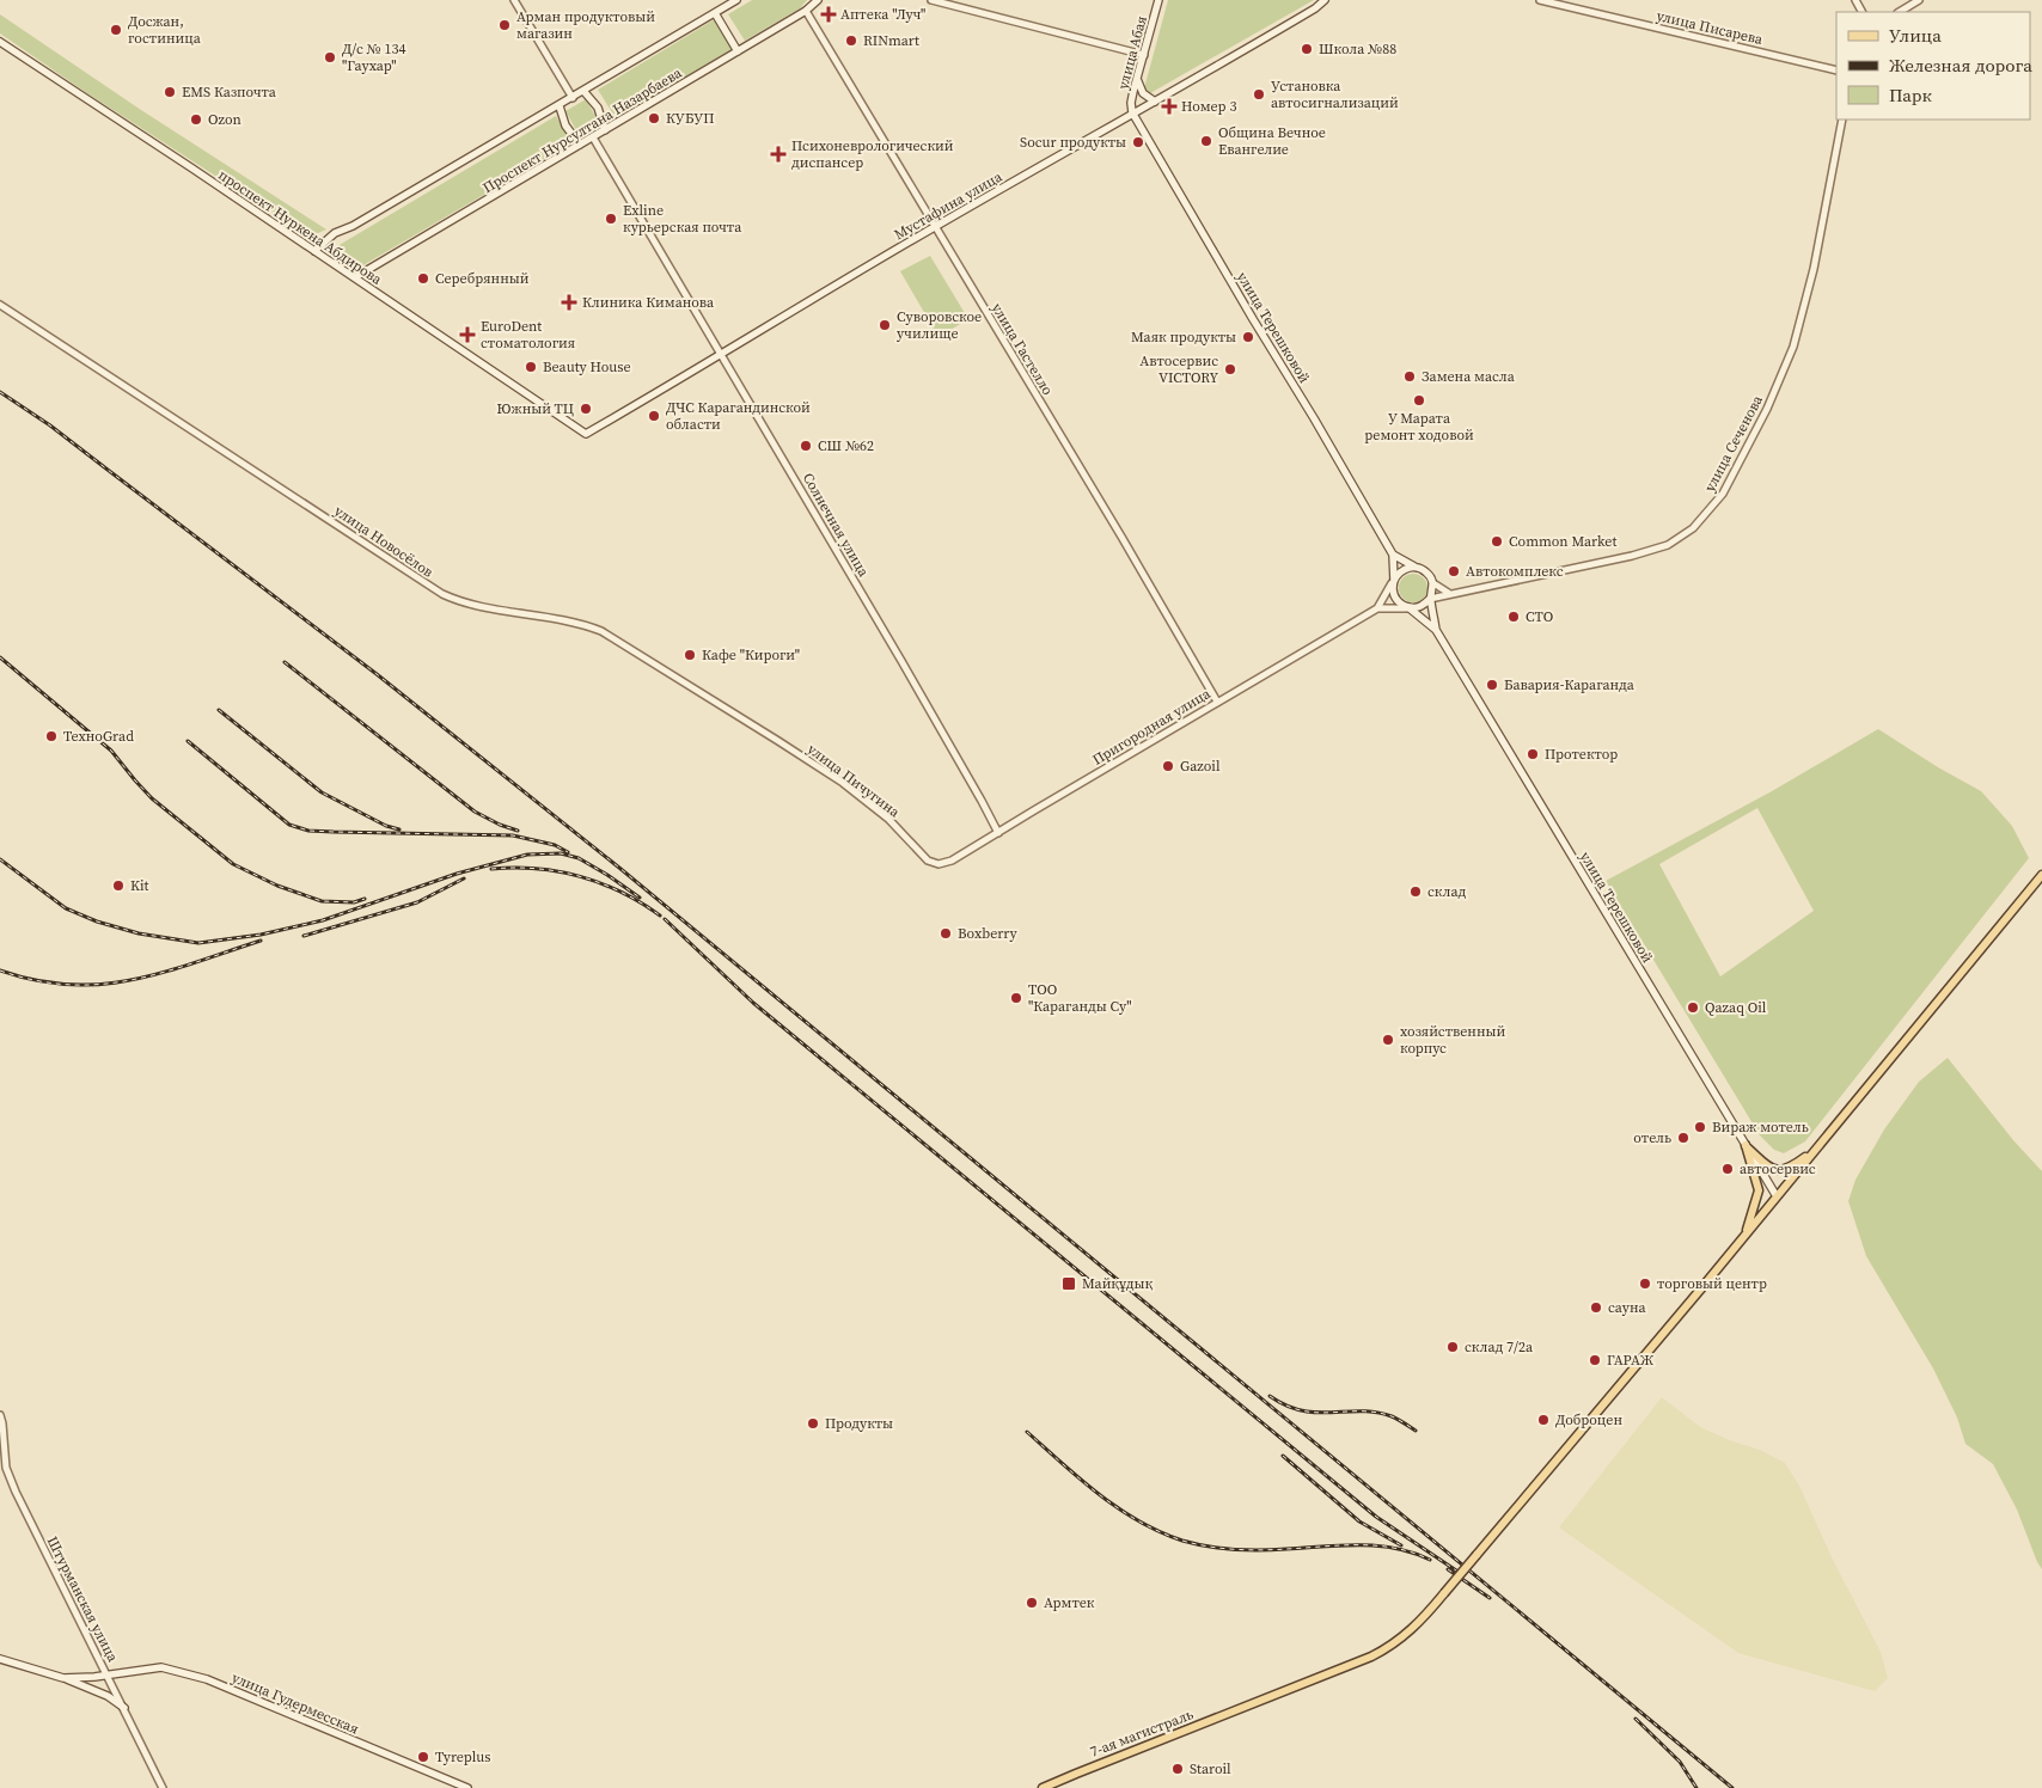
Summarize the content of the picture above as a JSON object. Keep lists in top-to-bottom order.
{
  "streets": {
    "main road": [
      "улица Абая",
      "Проспект Нурсултана Назарбаева",
      "Мустафина улица",
      "проспект Нуркена Абдирова",
      "улица Терешковой",
      "улица Гудермесская",
      "7-ая магистраль"
    ],
    "street": [
      "улица Писарева",
      "улица Гастелло",
      "улица Сеченова",
      "Солнечная улица",
      "улица Новосёлов",
      "Пригородная улица",
      "улица Пичугина",
      "Штурманская улица"
    ]
  },
  "crossings": [
    ["улица Абая", "Мустафина улица"],
    ["улица Абая", "улица Терешковой"],
    ["Проспект Нурсултана Назарбаева", "проспект Нуркена Абдирова"],
    ["Проспект Нурсултана Назарбаева", "улица Гастелло"],
    ["Проспект Нурсултана Назарбаева", "Солнечная улица"],
    ["Мустафина улица", "проспект Нуркена Абдирова"],
    ["Мустафина улица", "улица Терешковой"],
    ["Мустафина улица", "улица Гастелло"],
    ["Мустафина улица", "Солнечная улица"],
    ["улица Терешковой", "улица Сеченова"],
    ["улица Терешковой", "7-ая магистраль"],
    ["улица Гастелло", "Пригородная улица"],
    ["Солнечная улица", "Пригородная улица"],
    ["улица Новосёлов", "улица Пичугина"],
    ["Пригородная улица", "улица Пичугина"],
    ["Штурманская улица", "улица Гудермесская"]
  ],
  "places": {
    "health": [
      "Аптека \"Луч\"",
      "Номер 3",
      "Психоневрологический диспансер",
      "Клиника Киманова",
      "EuroDent стоматология"
    ],
    "other": [
      "Арман продуктовый магазин",
      "Досжан, гостиница",
      "RINmart",
      "Школа №88",
      "Д/с № 134 \"Гаухар\"",
      "EMS Казпочта",
      "Установка автосигнализаций",
      "КУБУП",
      "Ozon",
      "Община Вечное Евангелие",
      "Socur продукты",
      "Exline курьерская почта",
      "Серебрянный",
      "Суворовское училище",
      "Маяк продукты",
      "Beauty House",
      "Автосервис VICTORY",
      "Замена масла",
      "У Марата ремонт ходовой",
      "Южный ТЦ",
      "ДЧС Карагандинской области",
      "СШ №62",
      "Common Market",
      "Автокомплекс",
      "СТО",
      "Кафе \"Кироги\"",
      "Бавария-Караганда",
      "ТехноGrad",
      "Протектор",
      "Gazoil",
      "Kit",
      "склад",
      "Boxberry",
      "ТОО \"Караганды Су\"",
      "Qazaq Oil",
      "хозяйственный корпус",
      "Вираж мотель",
      "отель",
      "автосервис",
      "торговый центр",
      "сауна",
      "склад 7/2а",
      "ГАРАЖ",
      "Доброцен",
      "Продукты",
      "Армтек",
      "Tyreplus",
      "Staroil"
    ],
    "transit": ["Майқұдық"]
  },
  "legend": ["Улица", "Железная дорога", "Парк"]
}
